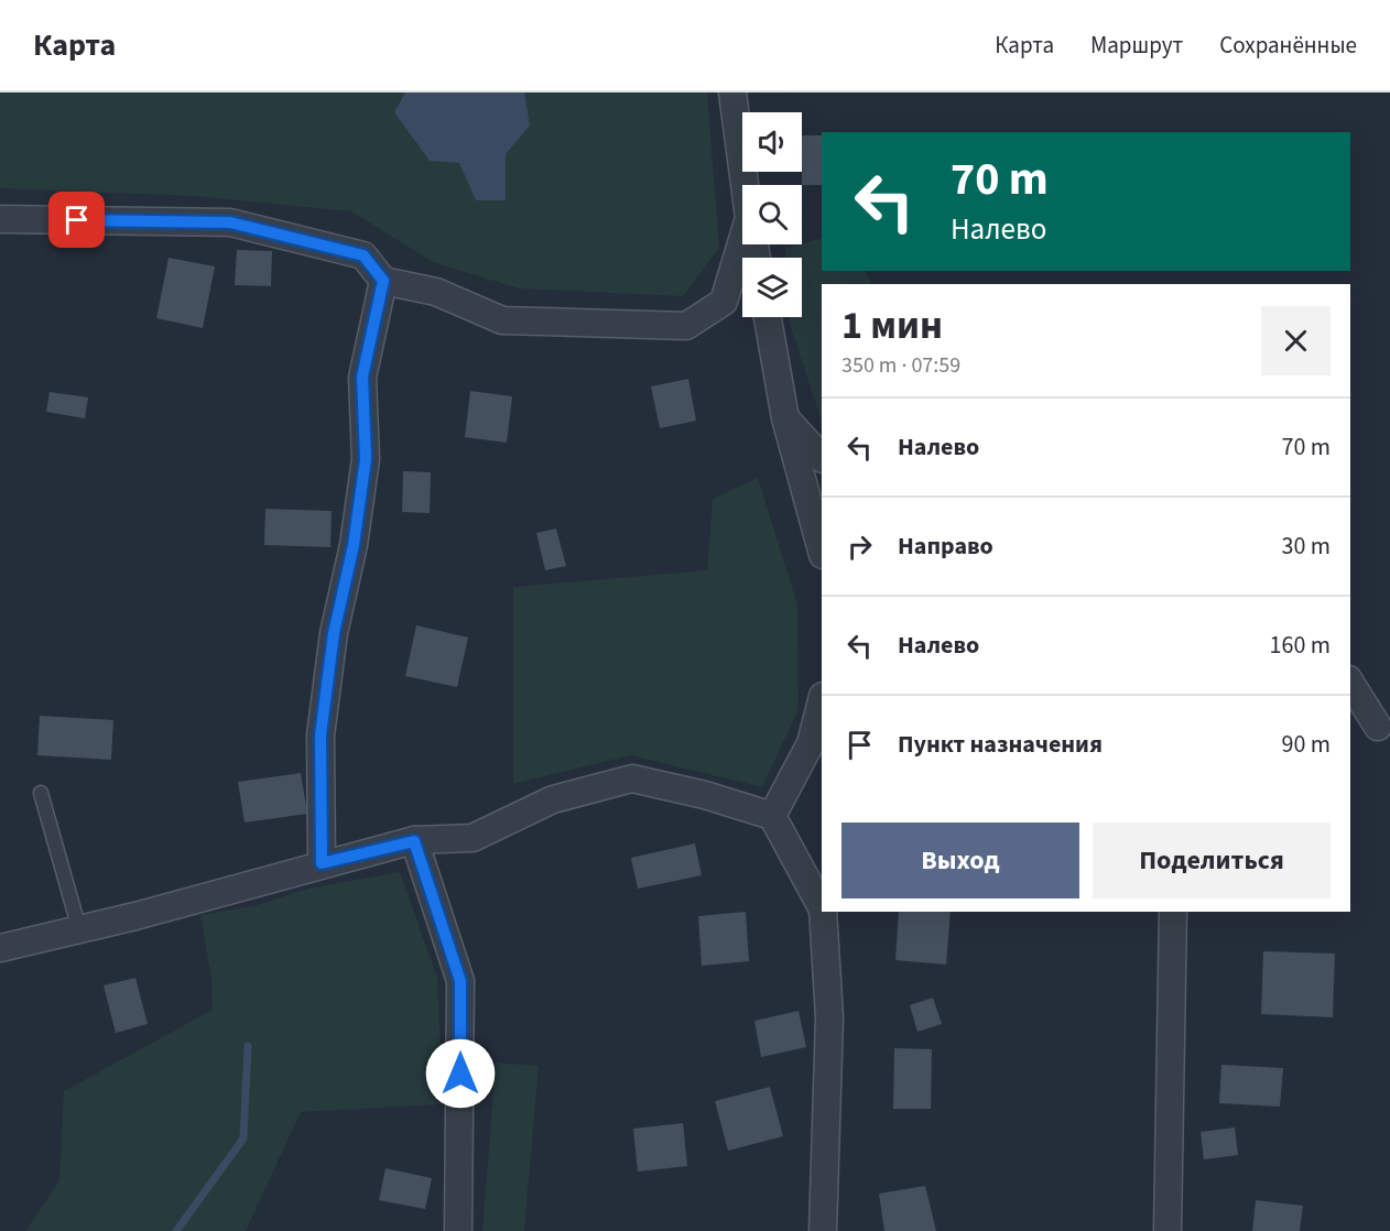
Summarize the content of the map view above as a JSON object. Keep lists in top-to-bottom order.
{
  "page": {
    "header": "Карта",
    "nav": ["Карта", "Маршрут", "Сохранённые"],
    "turn": ["70 m", "Налево"],
    "heading": ["1 мин", "350 m · 07:59"],
    "list": [
      {
        "name": "Налево",
        "value": "70 m"
      },
      {
        "name": "Направо",
        "value": "30 m"
      },
      {
        "name": "Налево",
        "value": "160 m"
      },
      {
        "name": "Пункт назначения",
        "value": "90 m"
      }
    ],
    "buttons": ["Выход", "Поделиться"]
  }
}
